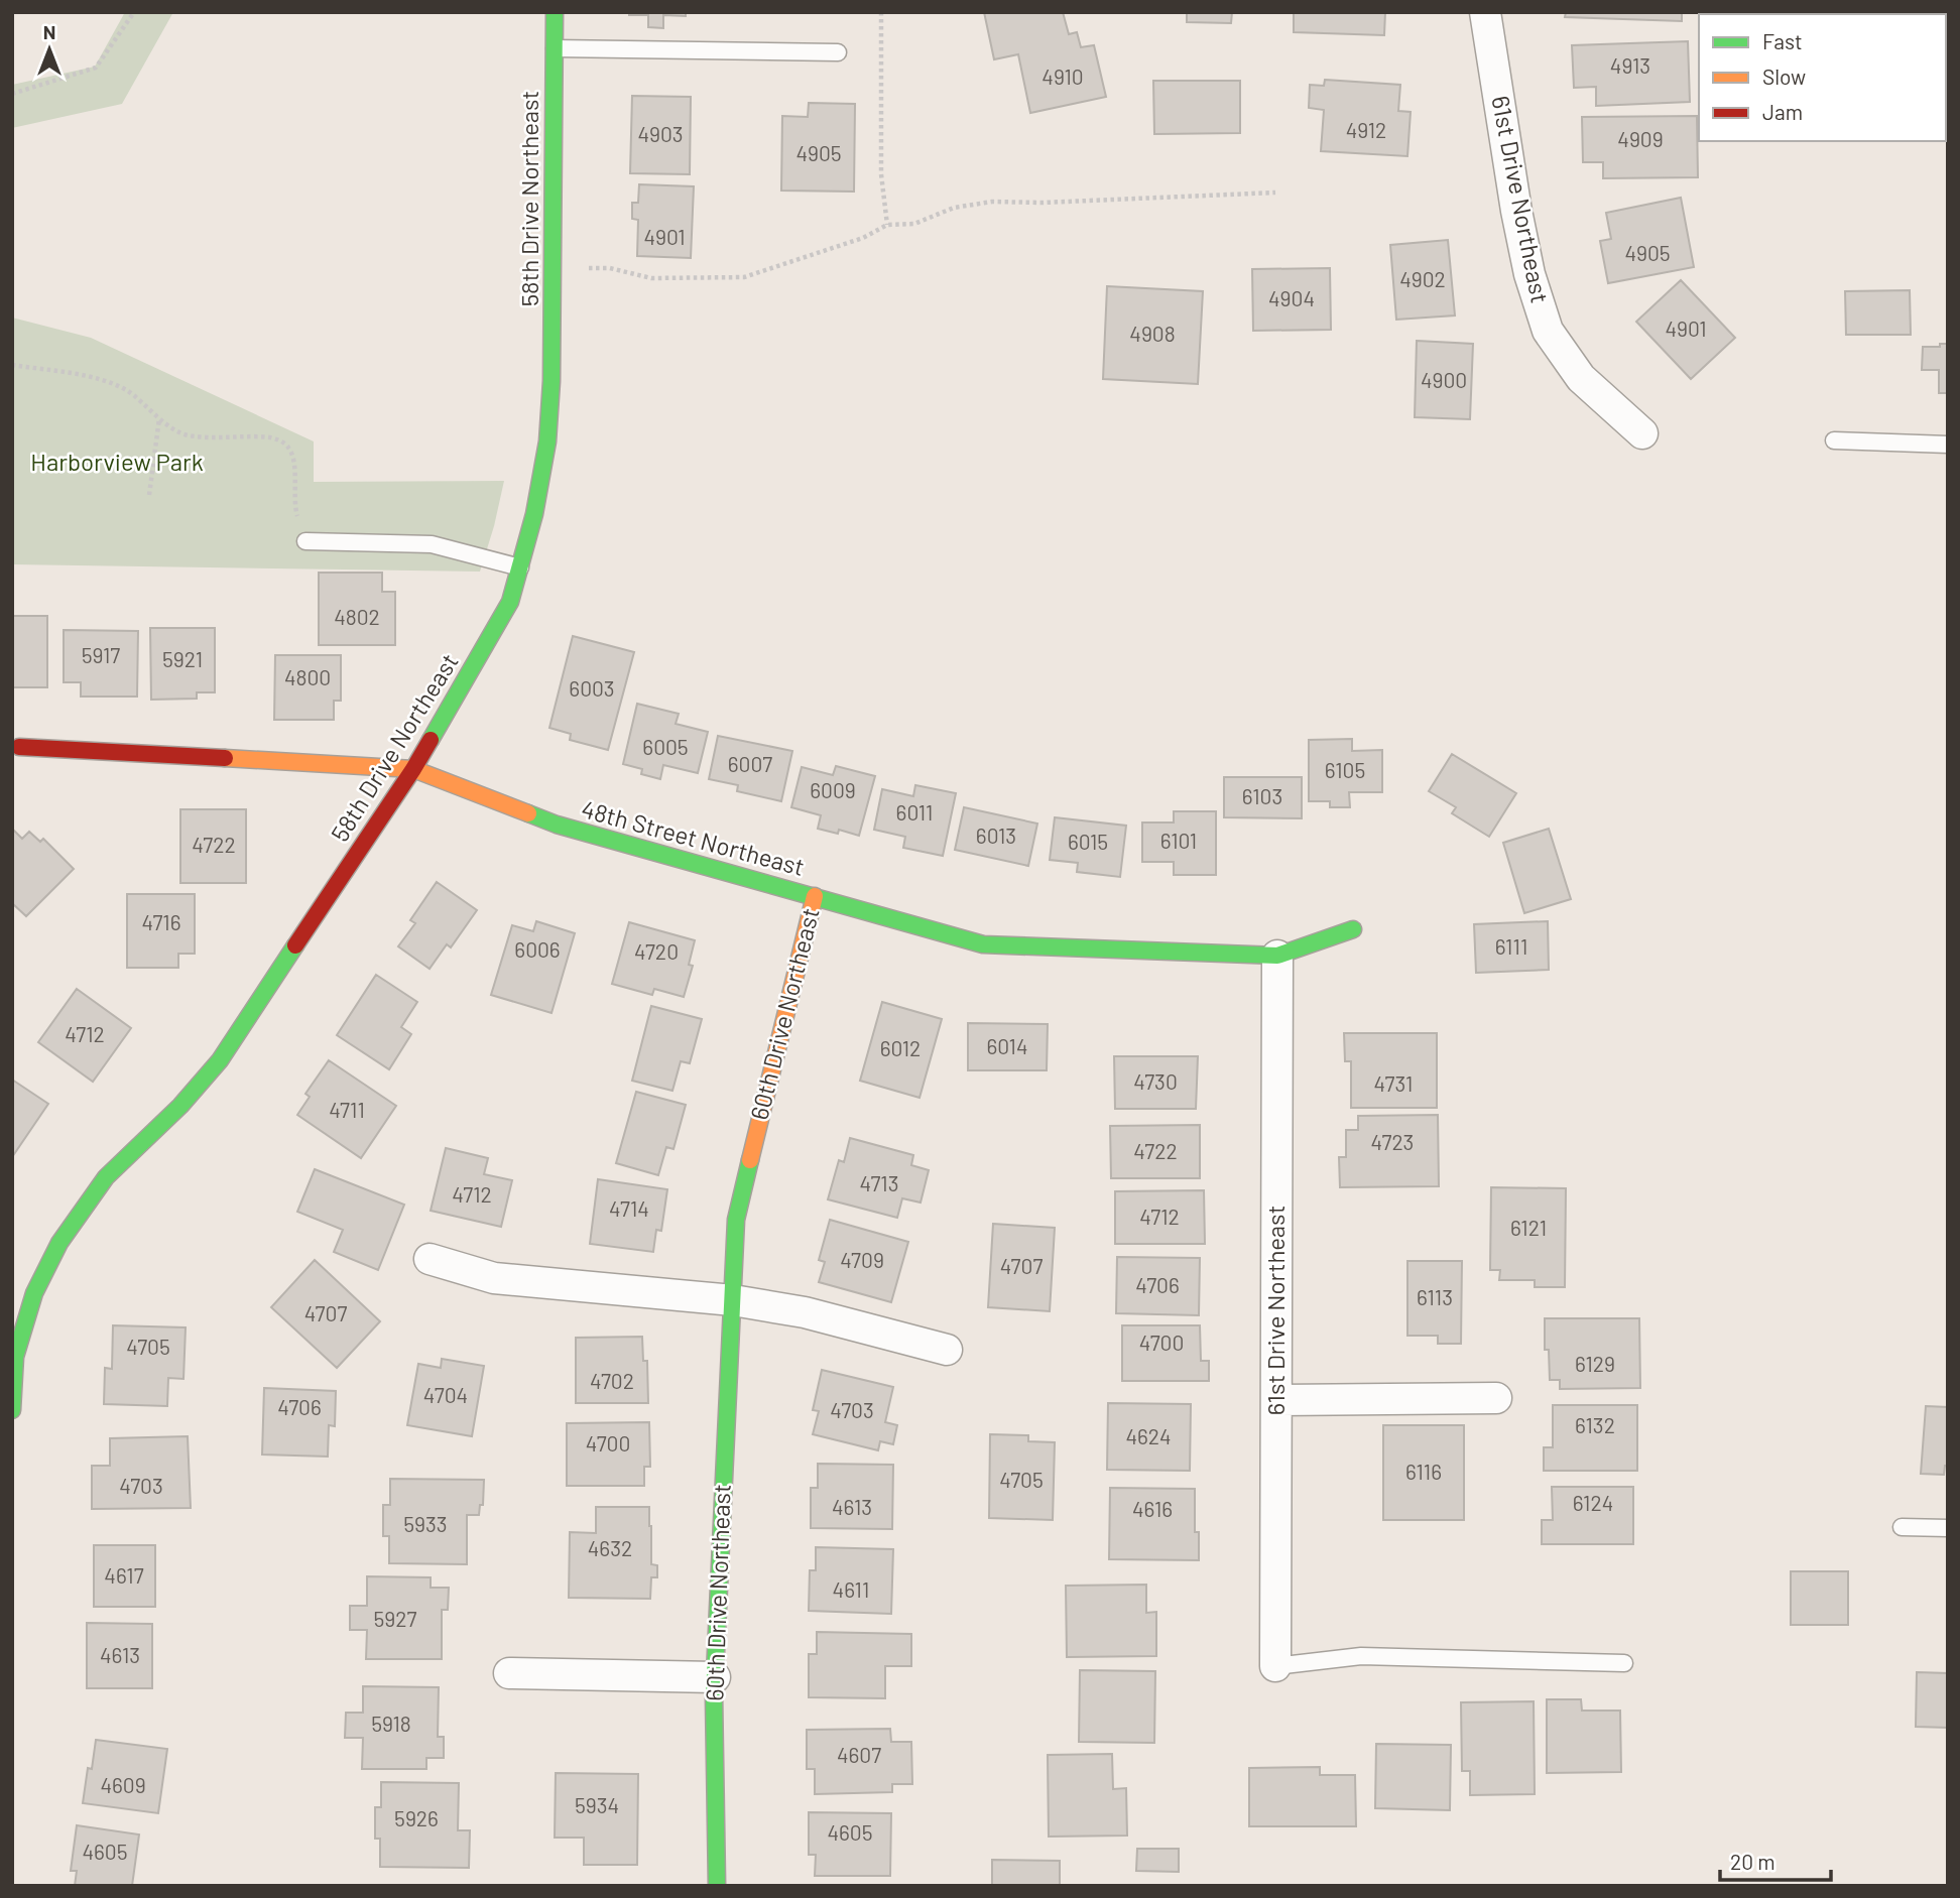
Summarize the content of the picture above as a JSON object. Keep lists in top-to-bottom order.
{
  "streets": {
    "street": [
      "58th Drive Northeast",
      "61st Drive Northeast",
      "48th Street Northeast",
      "60th Drive Northeast"
    ]
  },
  "crossings": [
    ["58th Drive Northeast", "48th Street Northeast"],
    ["61st Drive Northeast", "48th Street Northeast"],
    ["48th Street Northeast", "60th Drive Northeast"]
  ],
  "parks": ["Harborview Park"],
  "house_numbers": [
    "4913",
    "4910",
    "4912",
    "4903",
    "4909",
    "4905",
    "4901",
    "4905",
    "4902",
    "4904",
    "4901",
    "4908",
    "4900",
    "4802",
    "5917",
    "5921",
    "4800",
    "6003",
    "6005",
    "6007",
    "6105",
    "6009",
    "6103",
    "6011",
    "6013",
    "6101",
    "6015",
    "4722",
    "4716",
    "6111",
    "6006",
    "4720",
    "4712",
    "6014",
    "6012",
    "4730",
    "4731",
    "4711",
    "4723",
    "4722",
    "4713",
    "4712",
    "4714",
    "4712",
    "6121",
    "4709",
    "4707",
    "4706",
    "6113",
    "4707",
    "4700",
    "4705",
    "6129",
    "4702",
    "4704",
    "4706",
    "4703",
    "6132",
    "4624",
    "4700",
    "6116",
    "4705",
    "4703",
    "6124",
    "4613",
    "4616",
    "5933",
    "4632",
    "4617",
    "4611",
    "5927",
    "4613",
    "5918",
    "4607",
    "4609",
    "5934",
    "5926",
    "4605",
    "4605"
  ],
  "legend": ["Fast", "Slow", "Jam"],
  "scale_bar": "20 m",
  "north": "top"
}
